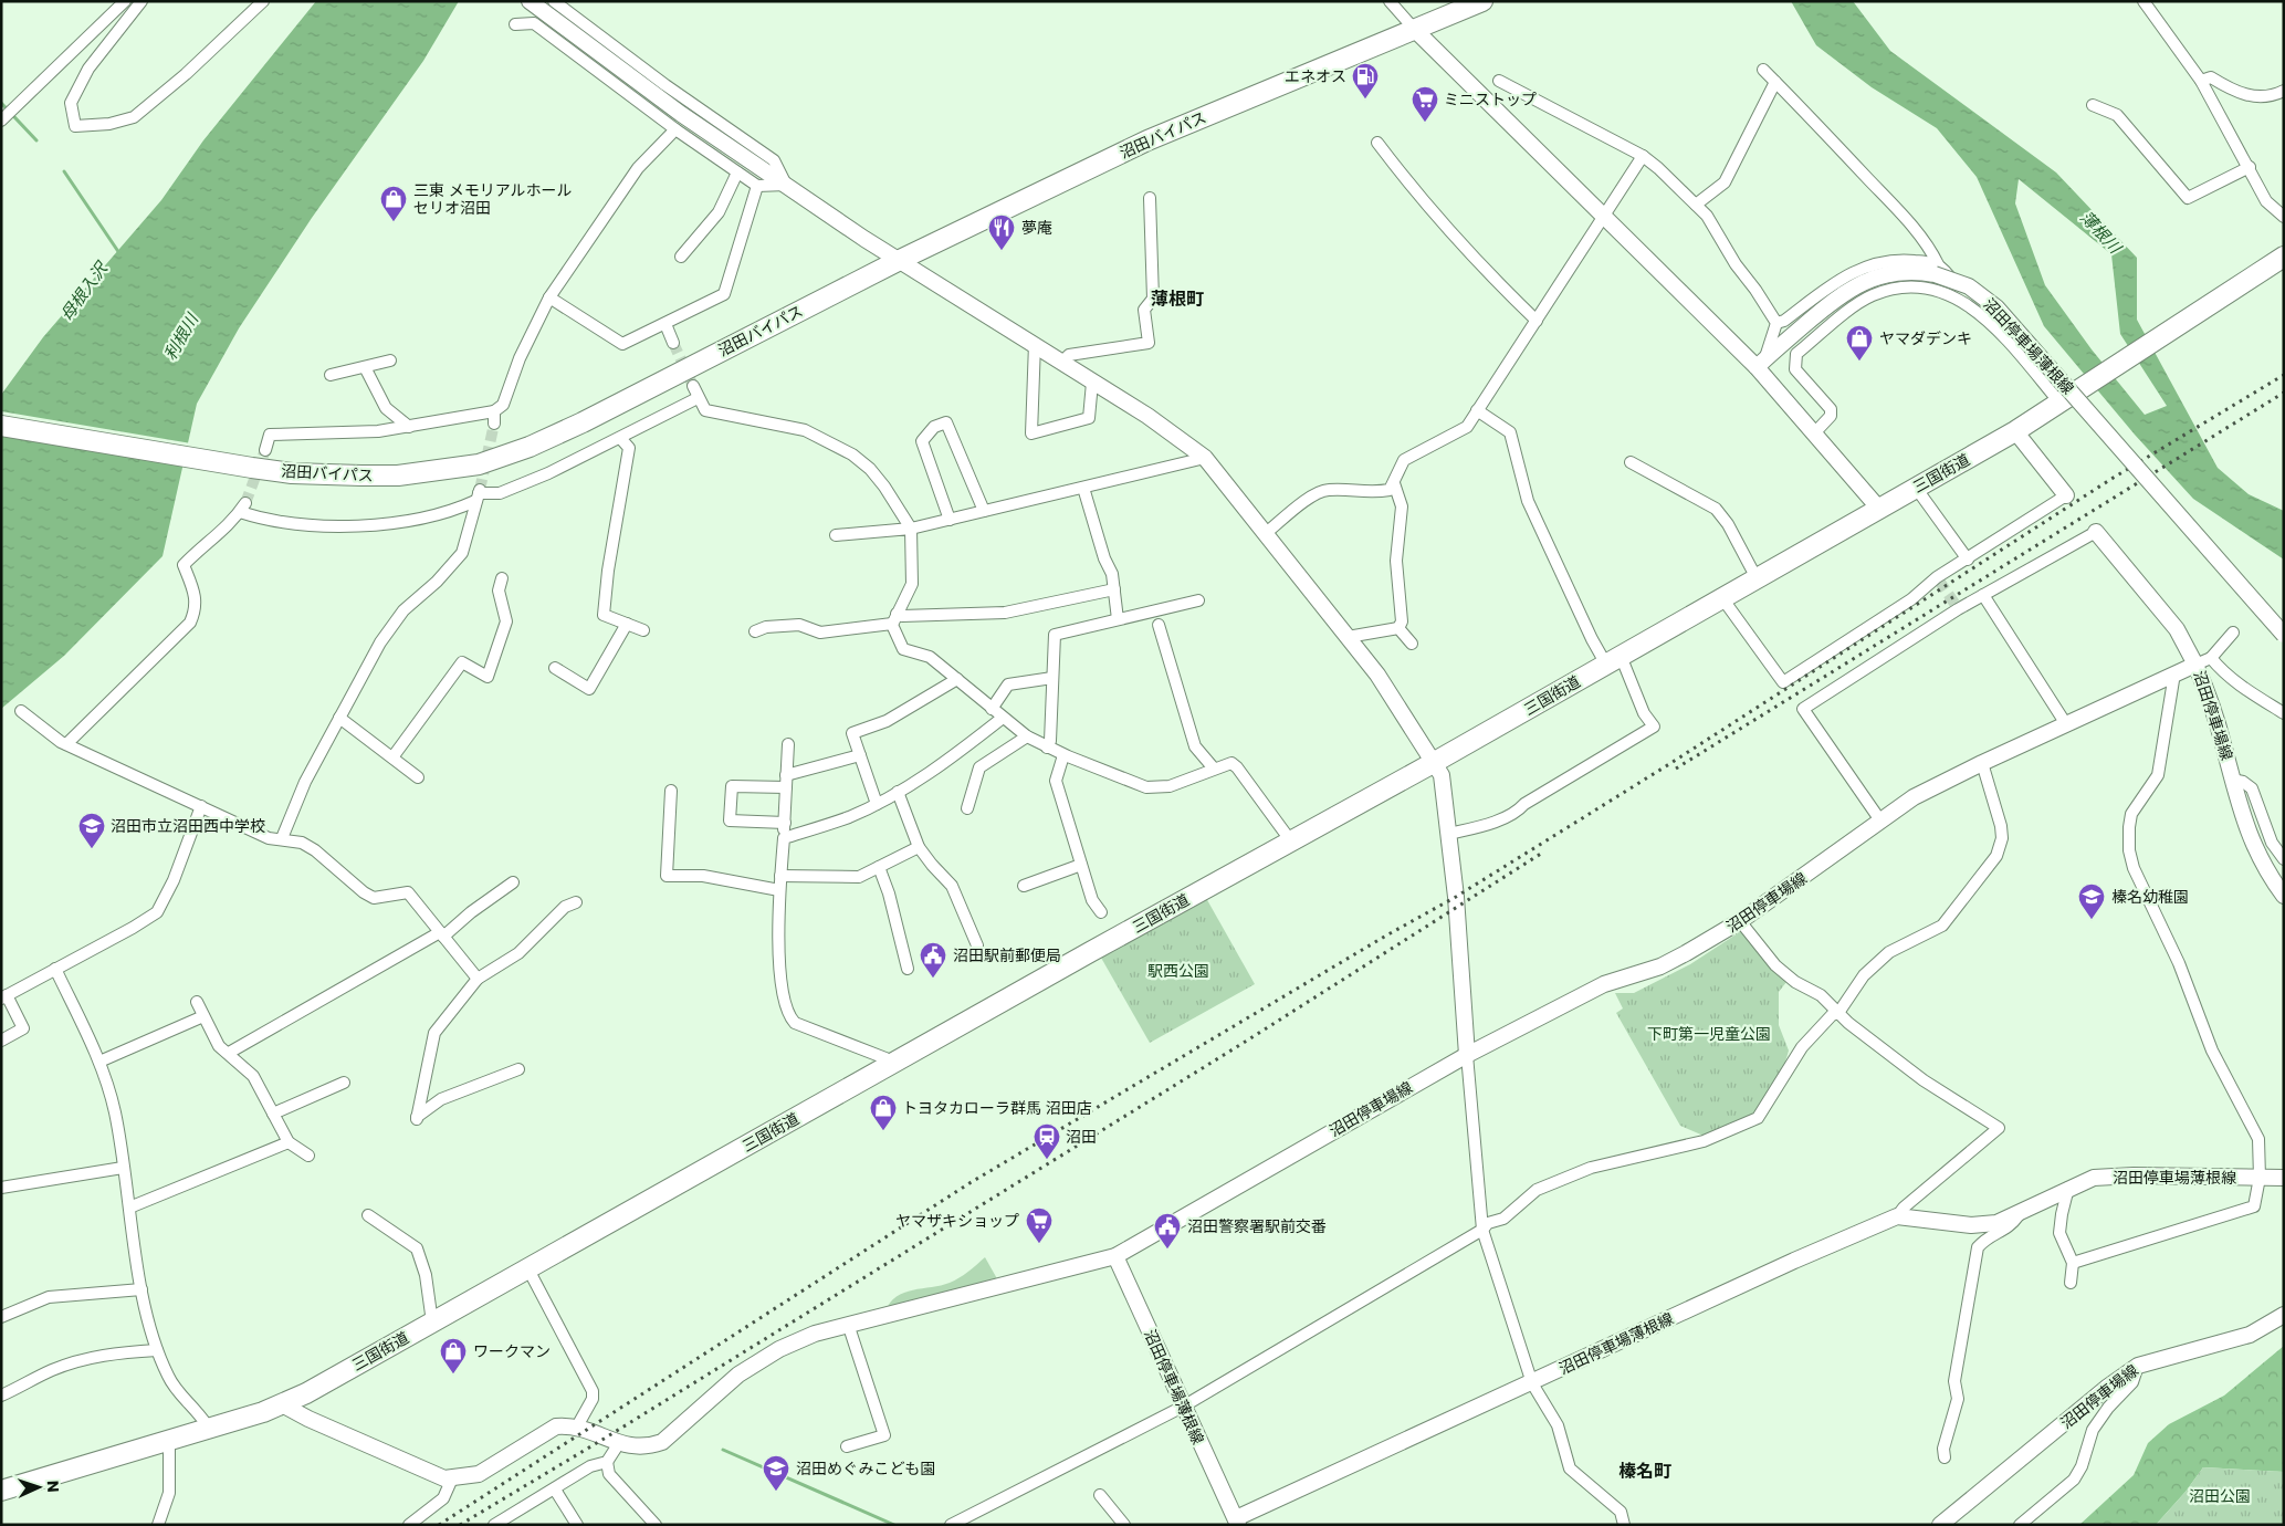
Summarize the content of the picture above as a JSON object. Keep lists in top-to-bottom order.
{
  "streets": {
    "highway": ["沼田バイパス", "三国街道"],
    "main road": ["沼田停車場薄根線", "沼田停車場線"]
  },
  "crossings": [
    ["沼田停車場薄根線", "沼田停車場線"]
  ],
  "districts": ["薄根町", "榛名町"],
  "water": ["薄根川", "母根入沢", "利根川"],
  "parks": ["駅西公園", "下町第一児童公園", "沼田公園"],
  "places": {
    "fuel station": ["エネオス"],
    "supermarket": ["ミニストップ", "ヤマザキショップ"],
    "shop": [
      "三東 メモリアルホール セリオ沼田",
      "ヤマダデンキ",
      "トヨタカローラ群馬 沼田店",
      "ワークマン"
    ],
    "restaurant": ["夢庵"],
    "school or university": ["沼田市立沼田西中学校", "榛名幼稚園", "沼田めぐみこども園"],
    "public building": ["沼田駅前郵便局", "沼田警察署駅前交番"],
    "station": ["沼田"]
  },
  "north": "right"
}
